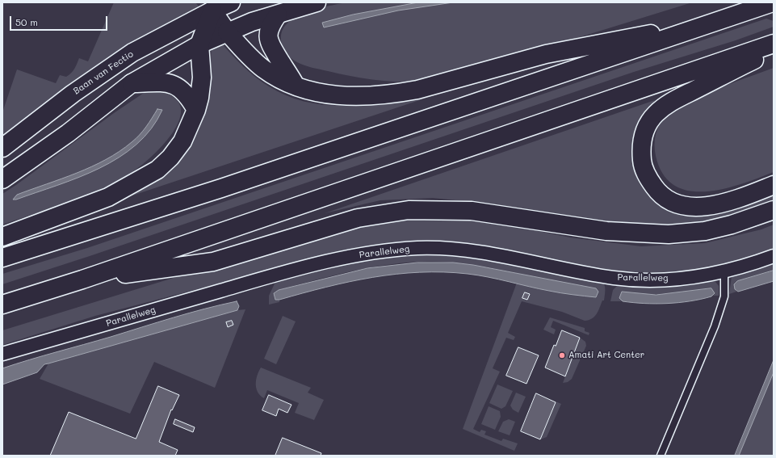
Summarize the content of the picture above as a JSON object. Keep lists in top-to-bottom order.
{
  "streets": {
    "main road": ["Baan van Fectio"],
    "street": ["Parallelweg"]
  },
  "places": ["Amati Art Center"],
  "scale_bar": "50 m"
}
